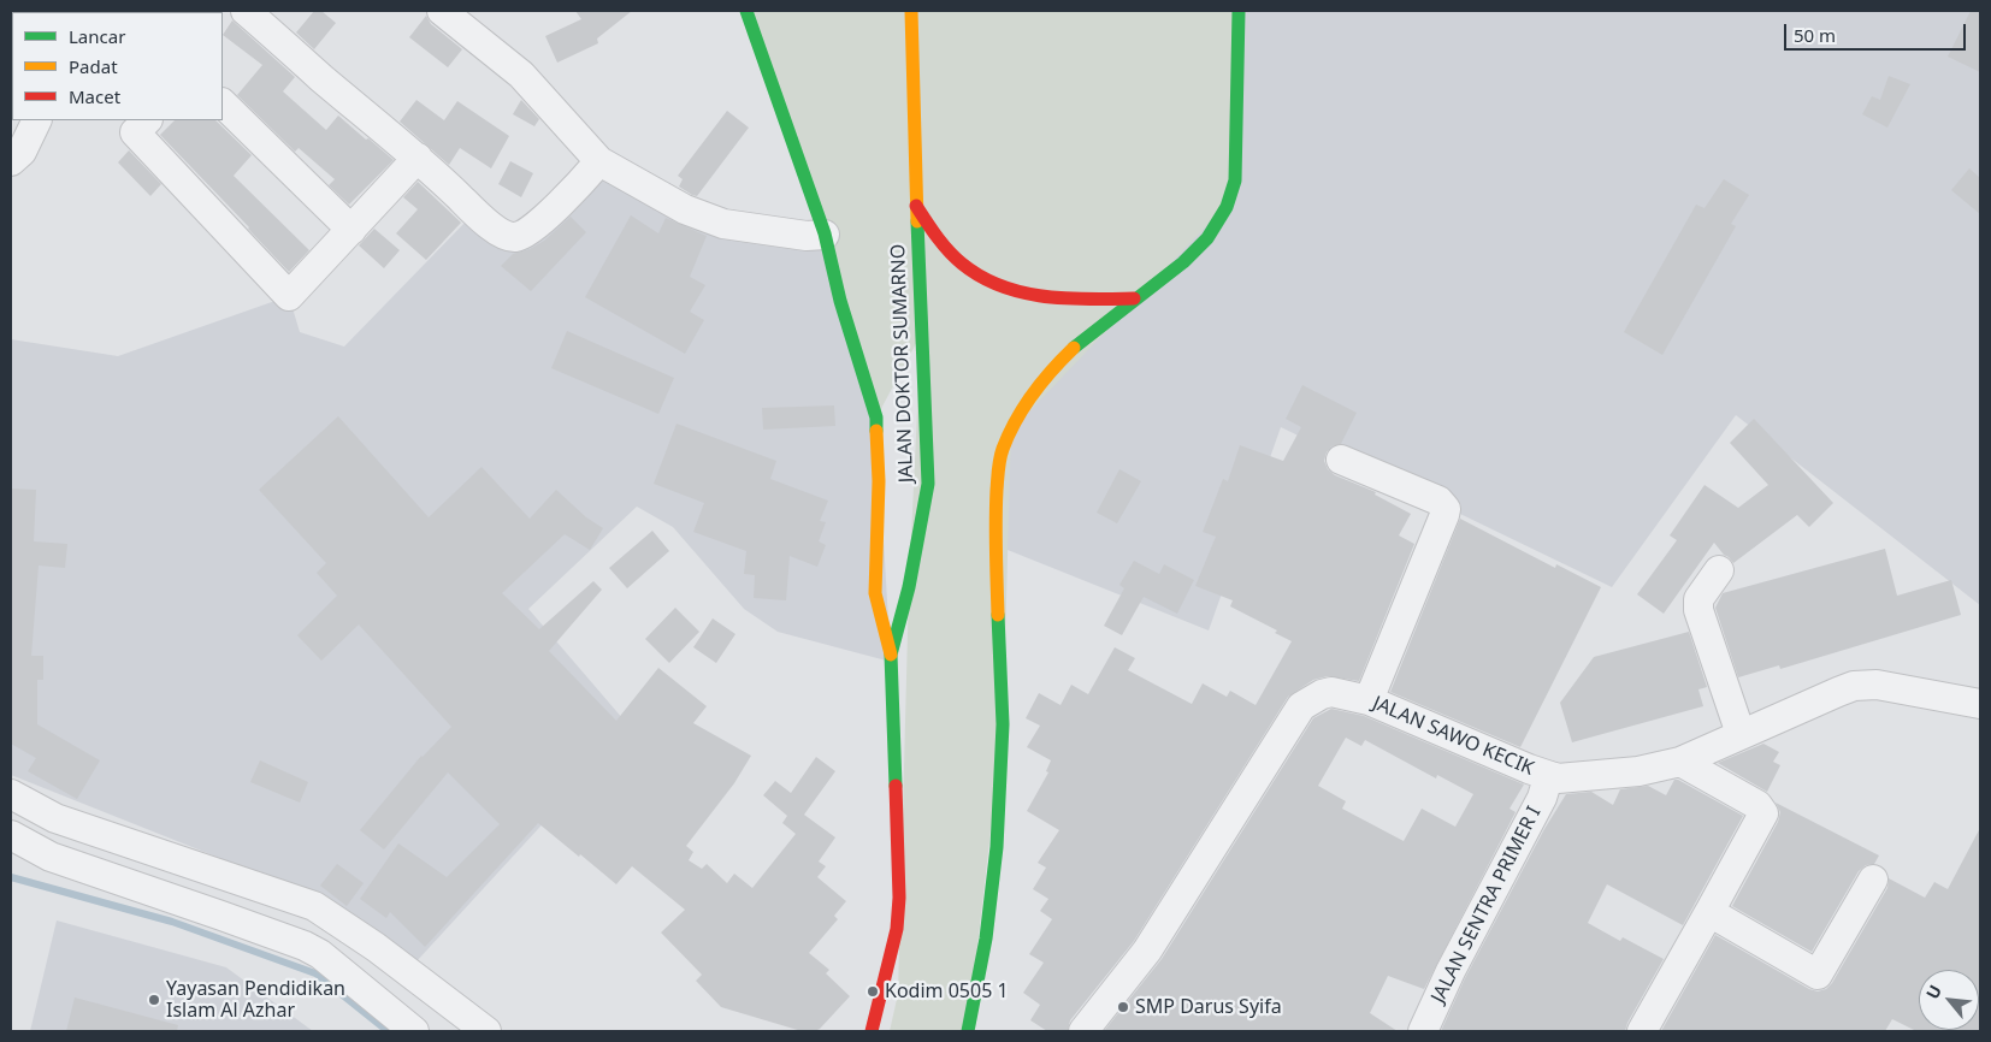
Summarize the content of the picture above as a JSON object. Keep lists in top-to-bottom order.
{
  "streets": {
    "main road": ["JALAN DOKTOR SUMARNO"],
    "street": ["JALAN SAWO KECIK", "JALAN SENTRA PRIMER I"]
  },
  "crossings": [
    ["JALAN SAWO KECIK", "JALAN SENTRA PRIMER I"]
  ],
  "places": ["Kodim 0505 1", "Yayasan Pendidikan Islam Al Azhar", "SMP Darus Syifa"],
  "legend": ["Lancar", "Padat", "Macet"],
  "scale_bar": "50 m",
  "north": "top left"
}
